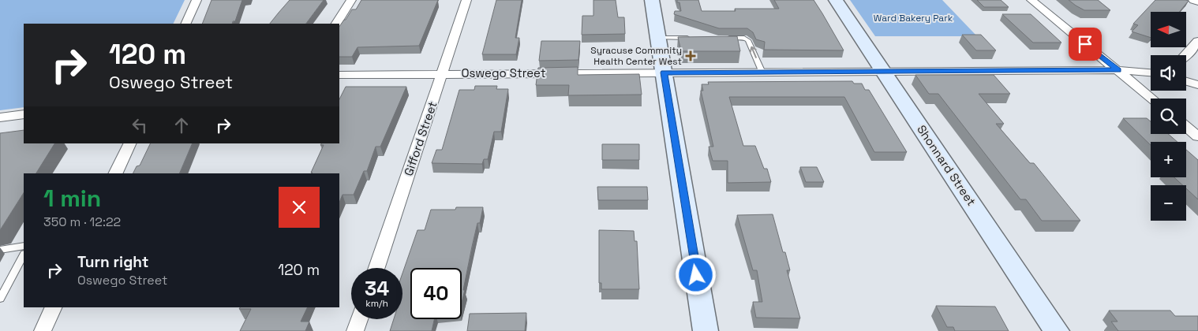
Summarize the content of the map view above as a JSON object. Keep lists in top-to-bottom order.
{
  "streets": {
    "street": ["Oswego Street", "Gifford Street", "Shonnard Street"]
  },
  "crossings": [
    ["Oswego Street", "Gifford Street"],
    ["Oswego Street", "Shonnard Street"]
  ],
  "parks": ["Ward Bakery Park"],
  "places": {
    "health": ["Syracuse Commnity Health Center West"]
  },
  "north": "left",
  "page": {
    "map_buttons": ["+", "−"],
    "turn": ["120 m", "Oswego Street"],
    "heading": ["1 min", "350 m · 12:22"],
    "list": [
      {
        "name": "Turn right",
        "note": "Oswego Street",
        "value": "120 m"
      }
    ],
    "speed": "34 km/h",
    "limit": "40"
  }
}
